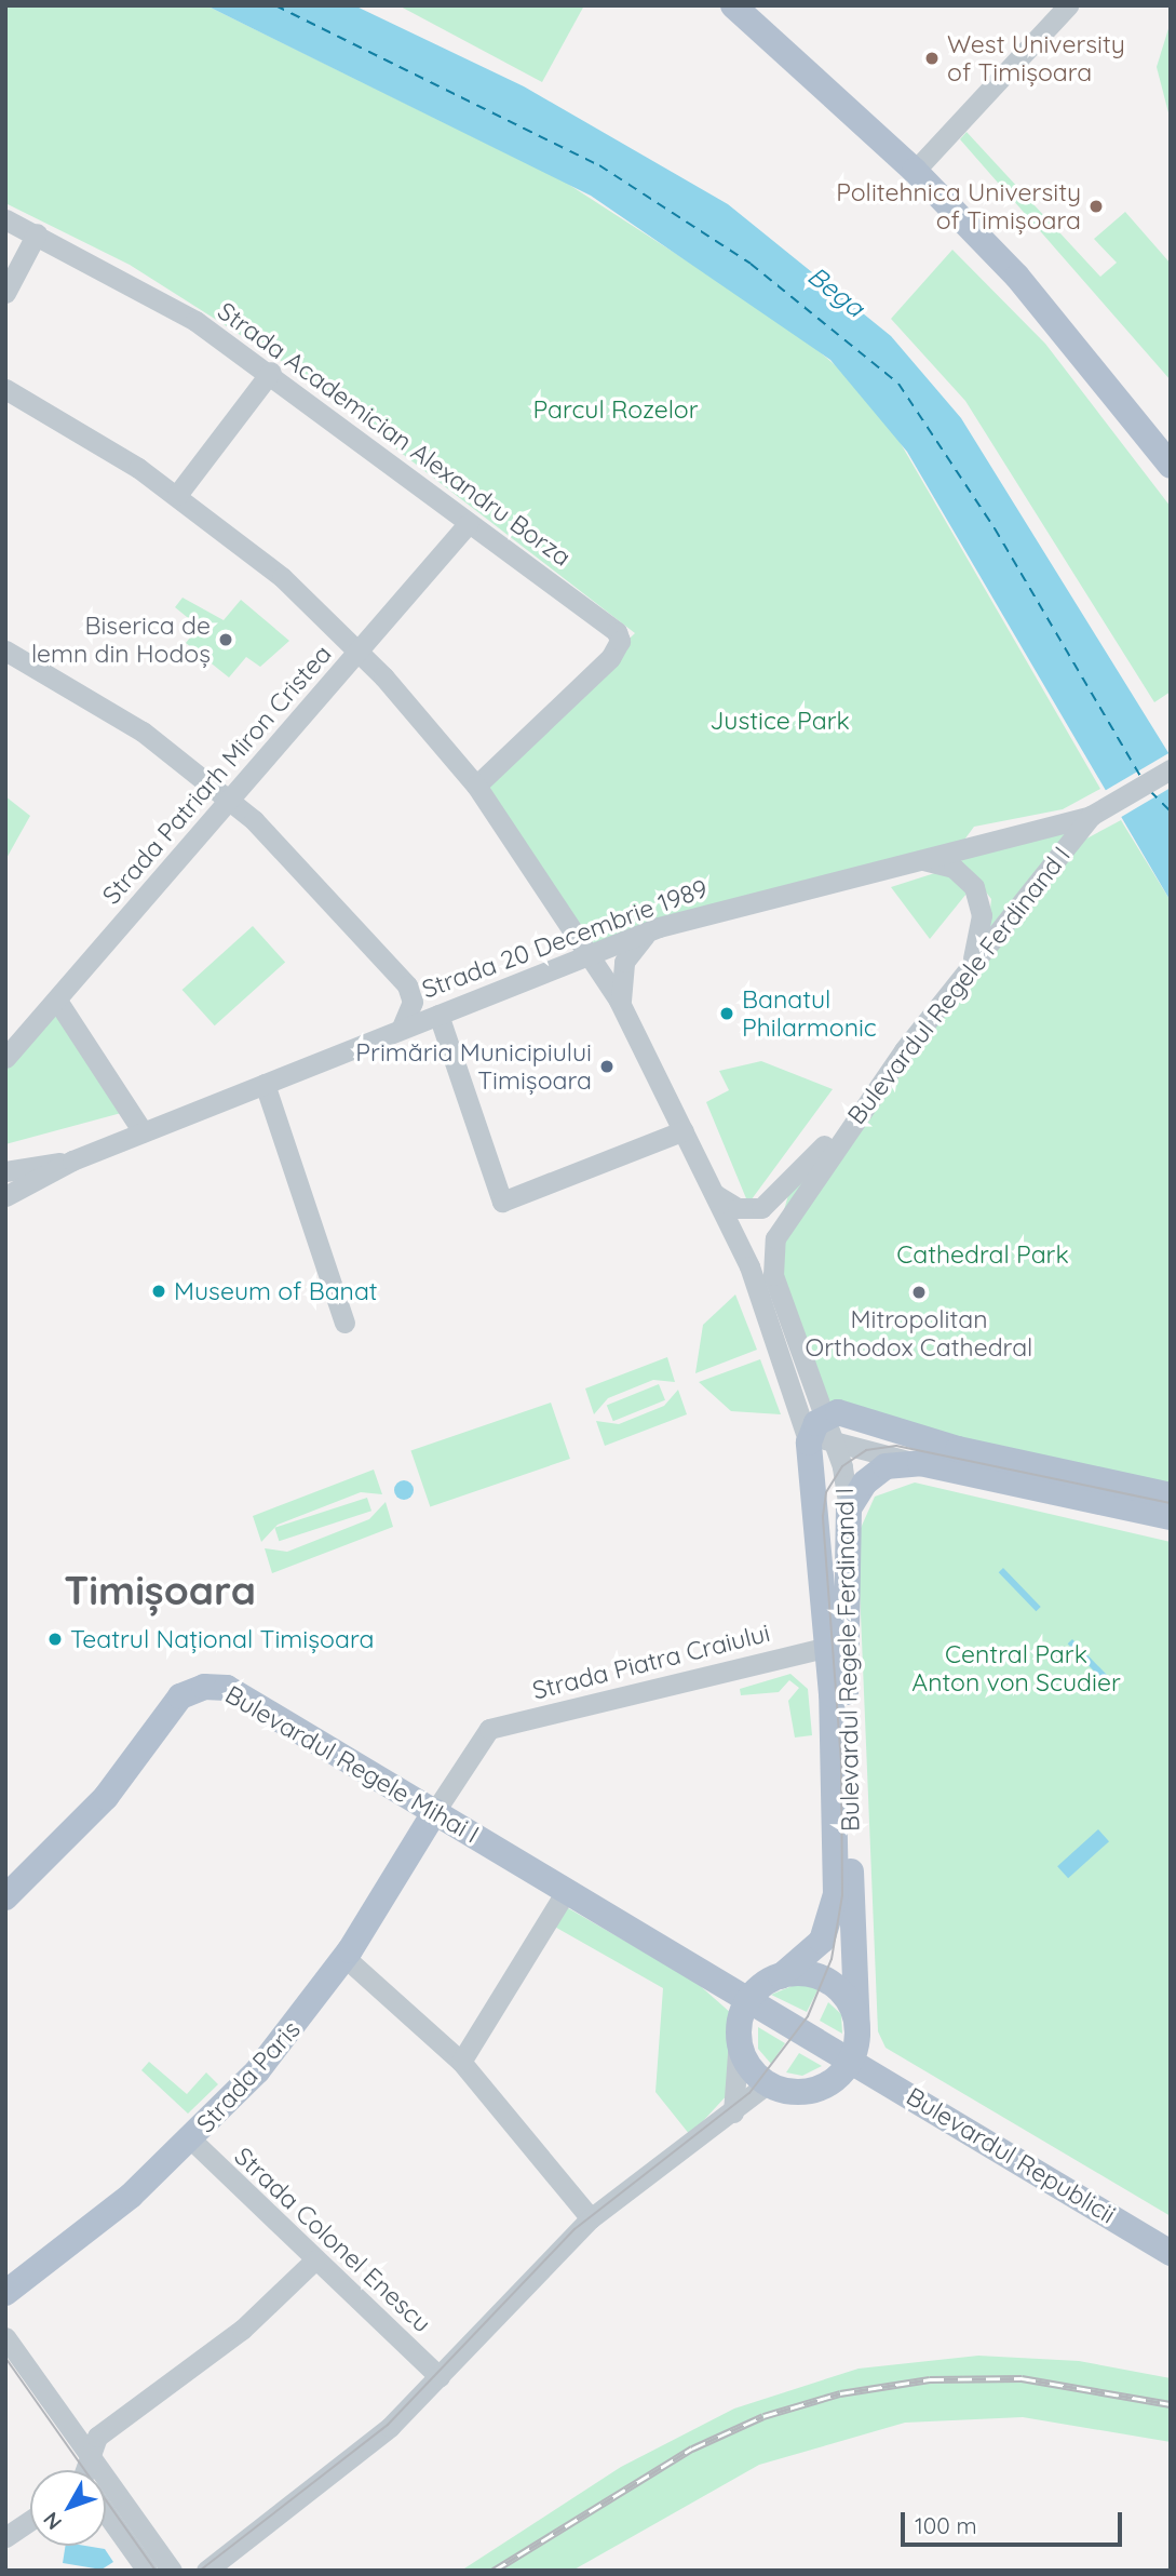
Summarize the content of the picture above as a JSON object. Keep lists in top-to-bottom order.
{
  "streets": {
    "main road": [
      "Bulevardul Regele Ferdinand I",
      "Bulevardul Regele Mihai I",
      "Strada Paris",
      "Bulevardul Republicii"
    ],
    "street": [
      "Strada Academician Alexandru Borza",
      "Strada Patriarh Miron Cristea",
      "Strada 20 Decembrie 1989",
      "Strada Piatra Craiului",
      "Strada Colonel Enescu"
    ]
  },
  "crossings": [
    ["Strada Academician Alexandru Borza", "Strada Patriarh Miron Cristea"],
    ["Strada 20 Decembrie 1989", "Bulevardul Regele Ferdinand I"],
    ["Bulevardul Regele Ferdinand I", "Strada Piatra Craiului"],
    ["Bulevardul Regele Ferdinand I", "Bulevardul Regele Mihai I"],
    ["Bulevardul Regele Ferdinand I", "Bulevardul Republicii"],
    ["Strada Piatra Craiului", "Bulevardul Regele Mihai I"],
    ["Strada Piatra Craiului", "Strada Paris"],
    ["Bulevardul Regele Mihai I", "Strada Paris"],
    ["Bulevardul Regele Mihai I", "Bulevardul Republicii"],
    ["Strada Paris", "Strada Colonel Enescu"]
  ],
  "districts": ["Timișoara"],
  "water": ["Bega"],
  "parks": [
    "Parcul Rozelor",
    "Justice Park",
    "Cathedral Park",
    "Central Park Anton von Scudier"
  ],
  "places": [
    "West University of Timișoara",
    "Politehnica University of Timișoara",
    "Biserica de lemn din Hodoș",
    "Banatul Philarmonic",
    "Primăria Municipiului Timișoara",
    "Museum of Banat",
    "Mitropolitan Orthodox Cathedral",
    "Teatrul Național Timișoara"
  ],
  "scale_bar": "100 m",
  "north": "bottom left"
}
